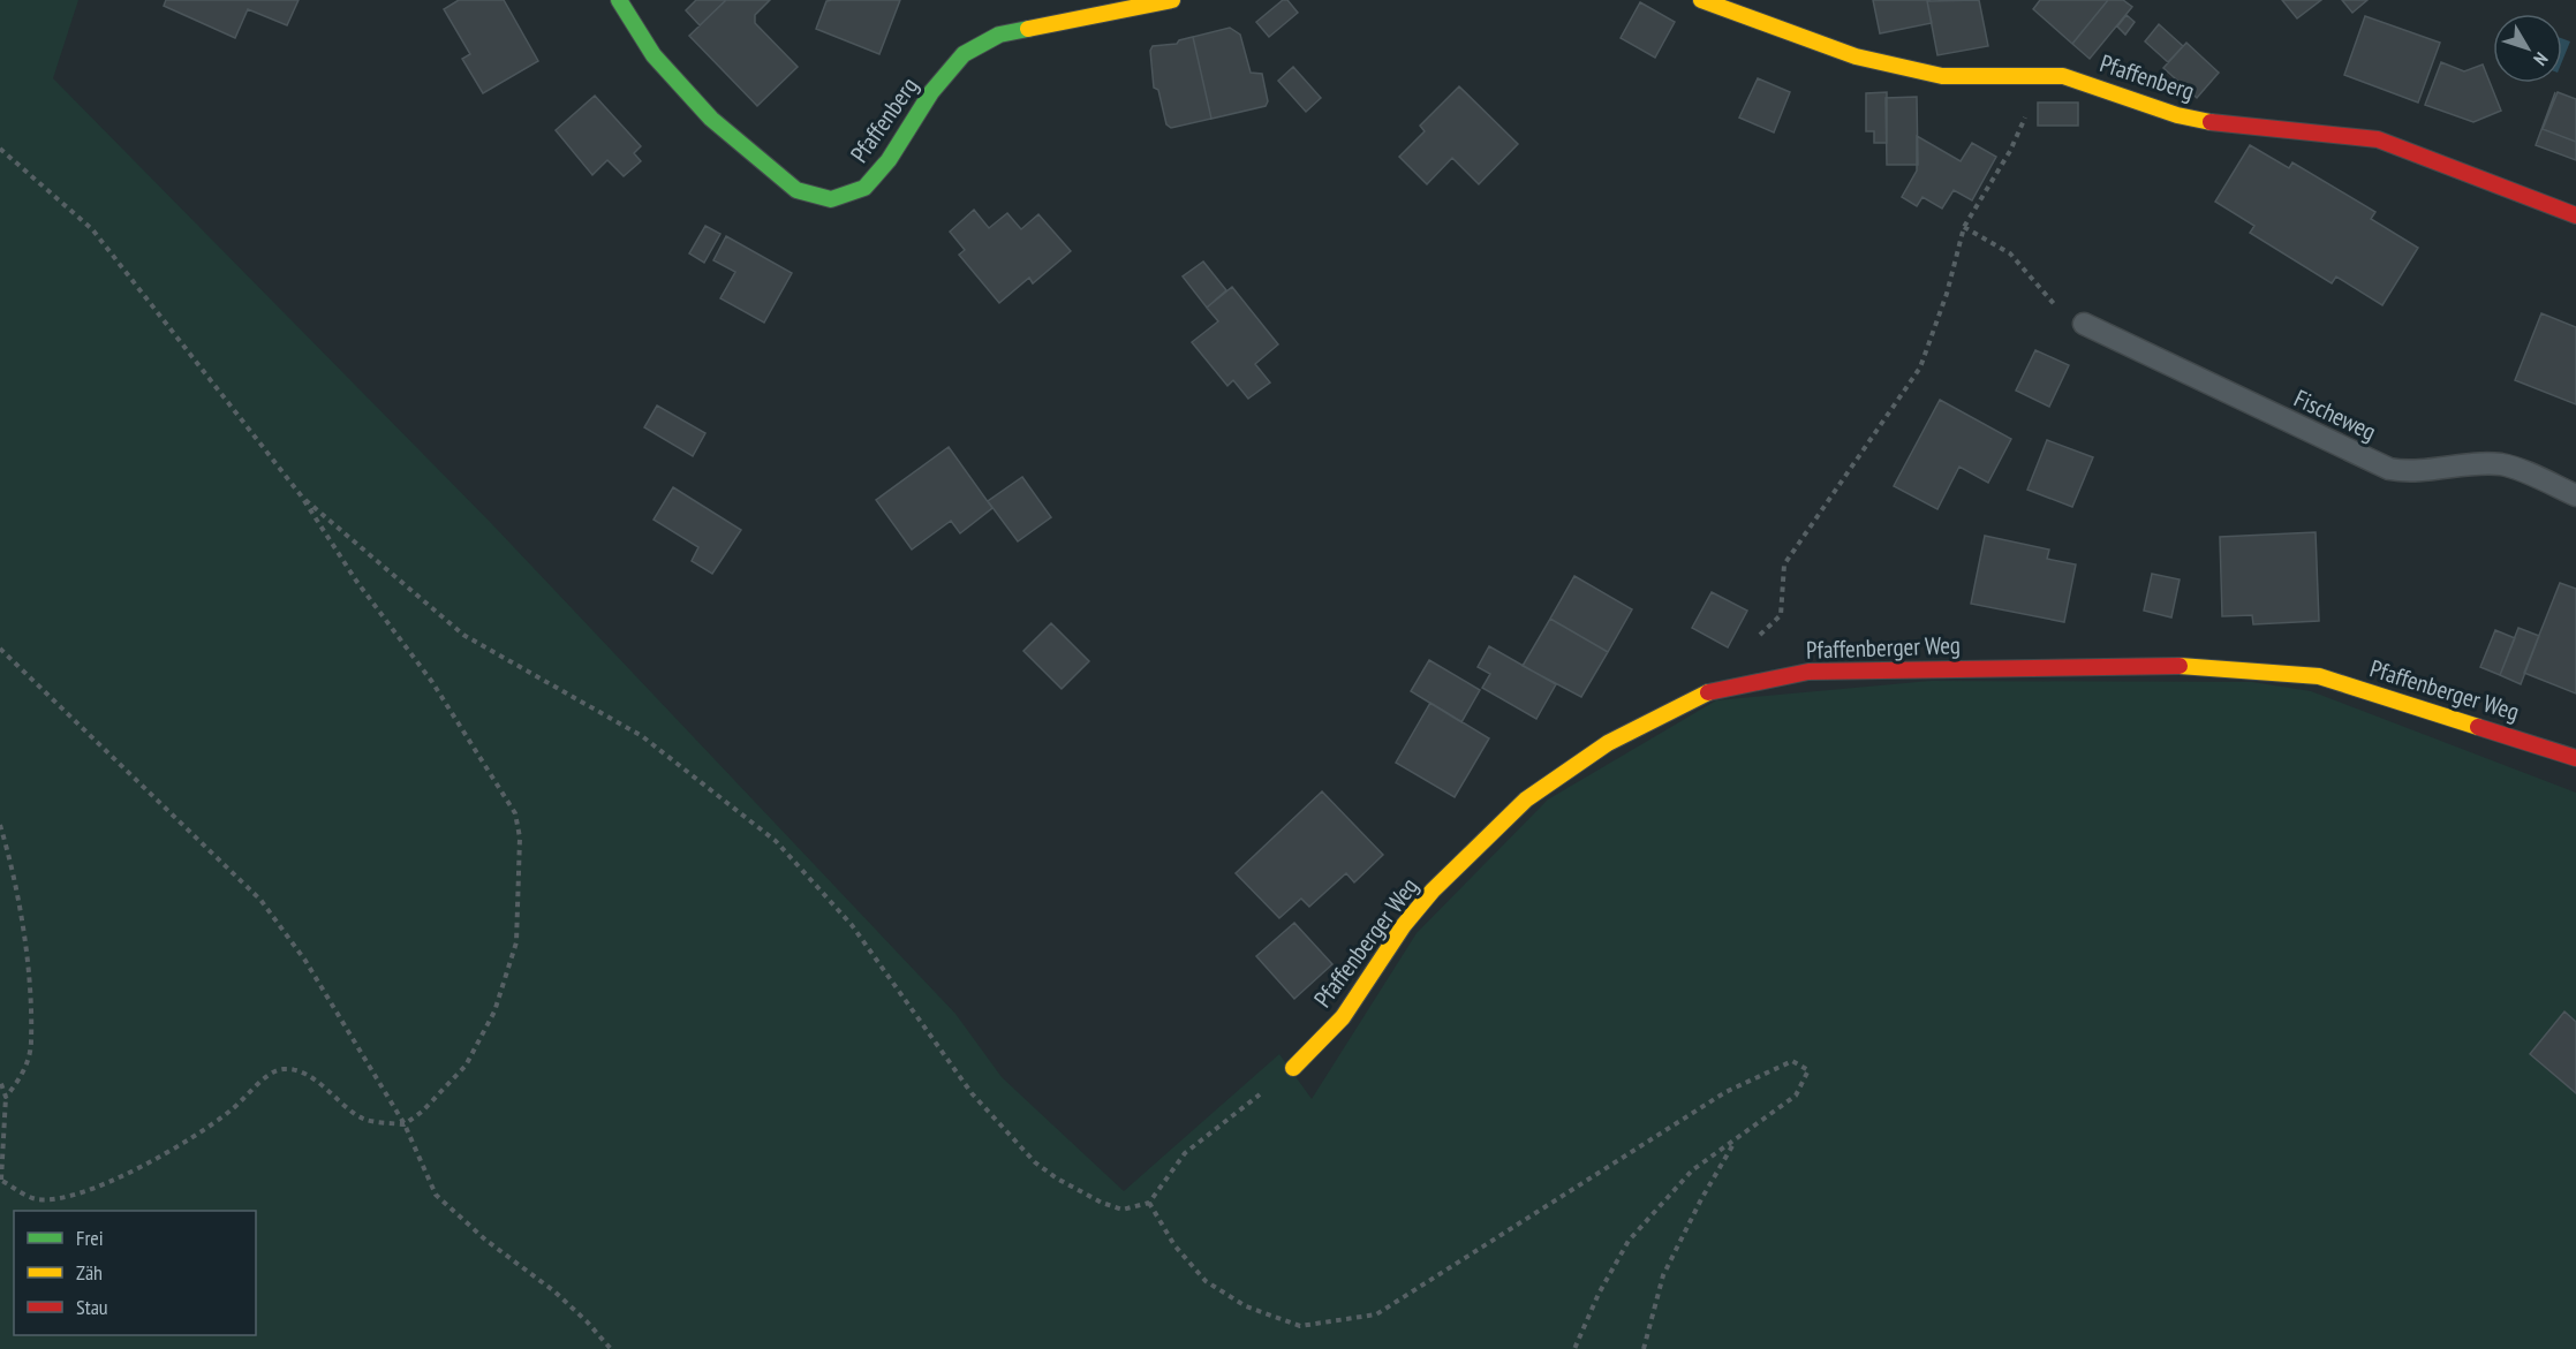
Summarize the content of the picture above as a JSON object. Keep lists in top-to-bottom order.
{
  "streets": {
    "street": ["Pfaffenberg", "Pfaffenberger Weg"],
    "lane": ["Fischeweg"]
  },
  "legend": ["Frei", "Zäh", "Stau"],
  "north": "bottom right"
}
